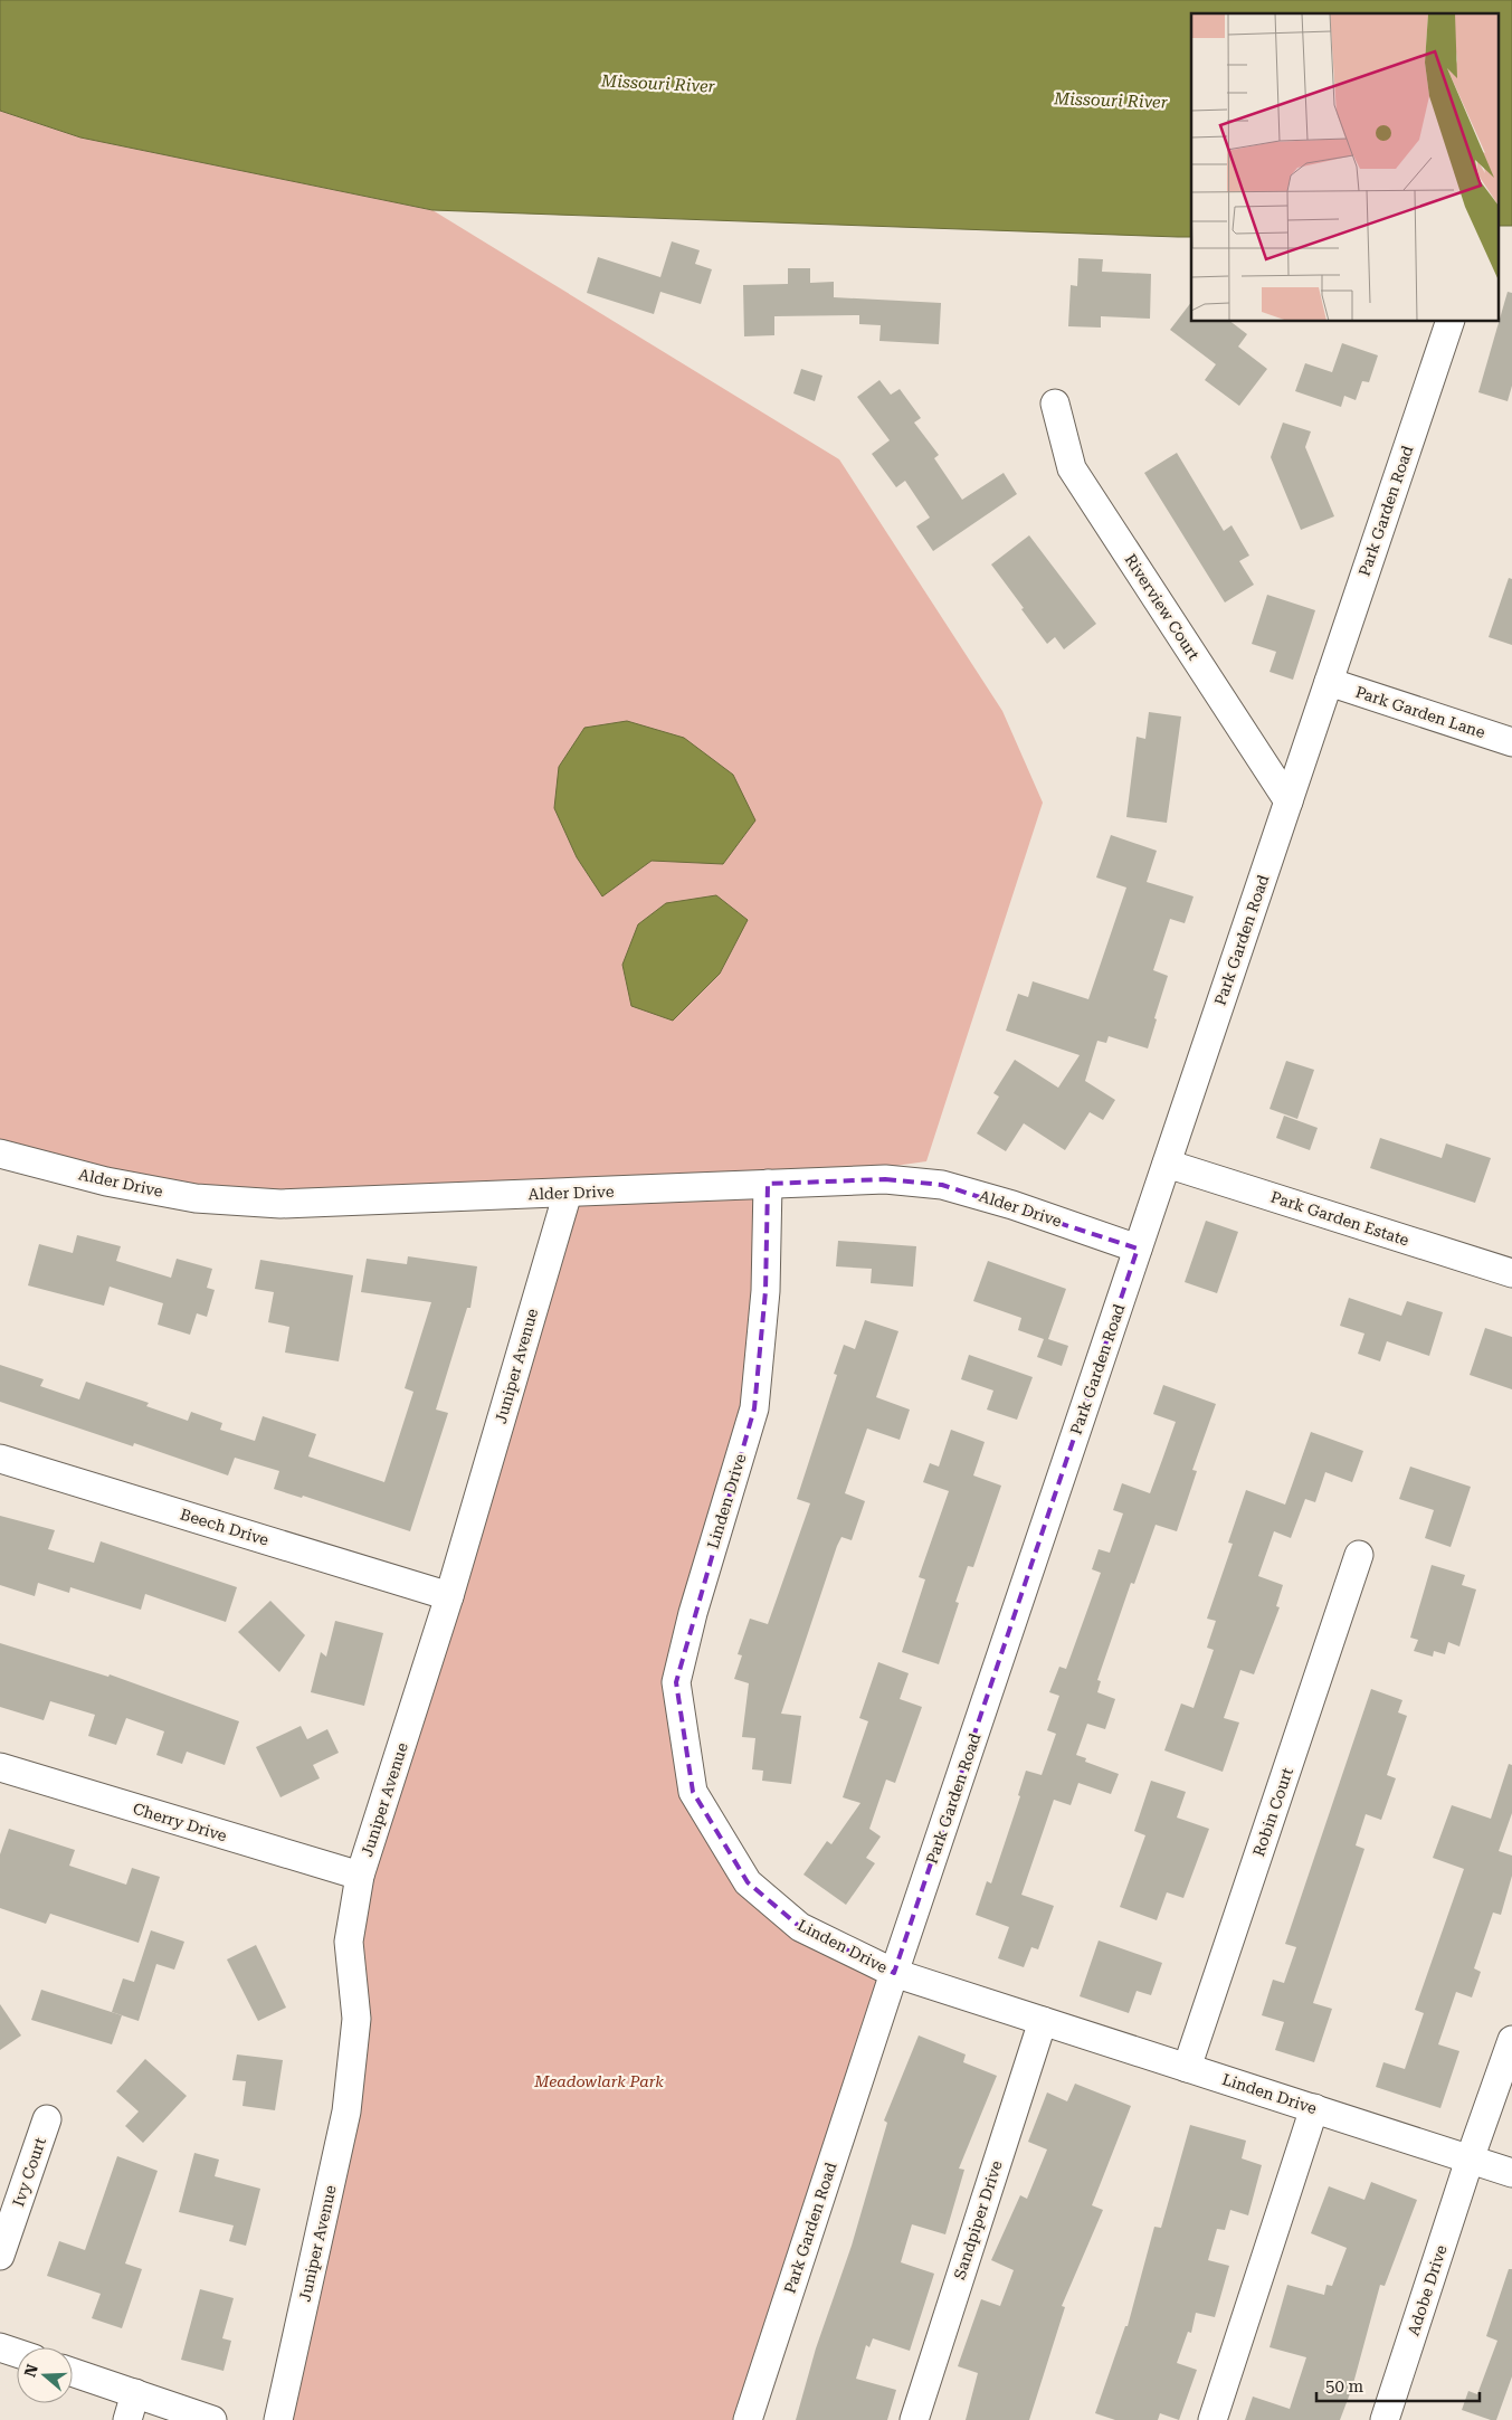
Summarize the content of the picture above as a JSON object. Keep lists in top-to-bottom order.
{
  "streets": {
    "street": [
      "Park Garden Road",
      "Riverview Court",
      "Park Garden Lane",
      "Alder Drive",
      "Park Garden Estate",
      "Juniper Avenue",
      "Linden Drive",
      "Beech Drive",
      "Robin Court",
      "Cherry Drive",
      "Ivy Court",
      "Sandpiper Drive",
      "Adobe Drive"
    ]
  },
  "crossings": [
    ["Park Garden Road", "Riverview Court"],
    ["Park Garden Road", "Park Garden Lane"],
    ["Park Garden Road", "Alder Drive"],
    ["Park Garden Road", "Park Garden Estate"],
    ["Park Garden Road", "Linden Drive"],
    ["Alder Drive", "Juniper Avenue"],
    ["Alder Drive", "Linden Drive"],
    ["Juniper Avenue", "Beech Drive"],
    ["Juniper Avenue", "Cherry Drive"],
    ["Linden Drive", "Robin Court"],
    ["Linden Drive", "Sandpiper Drive"],
    ["Linden Drive", "Adobe Drive"]
  ],
  "water": ["Missouri River"],
  "parks": ["Meadowlark Park"],
  "scale_bar": "50 m",
  "north": "left"
}
